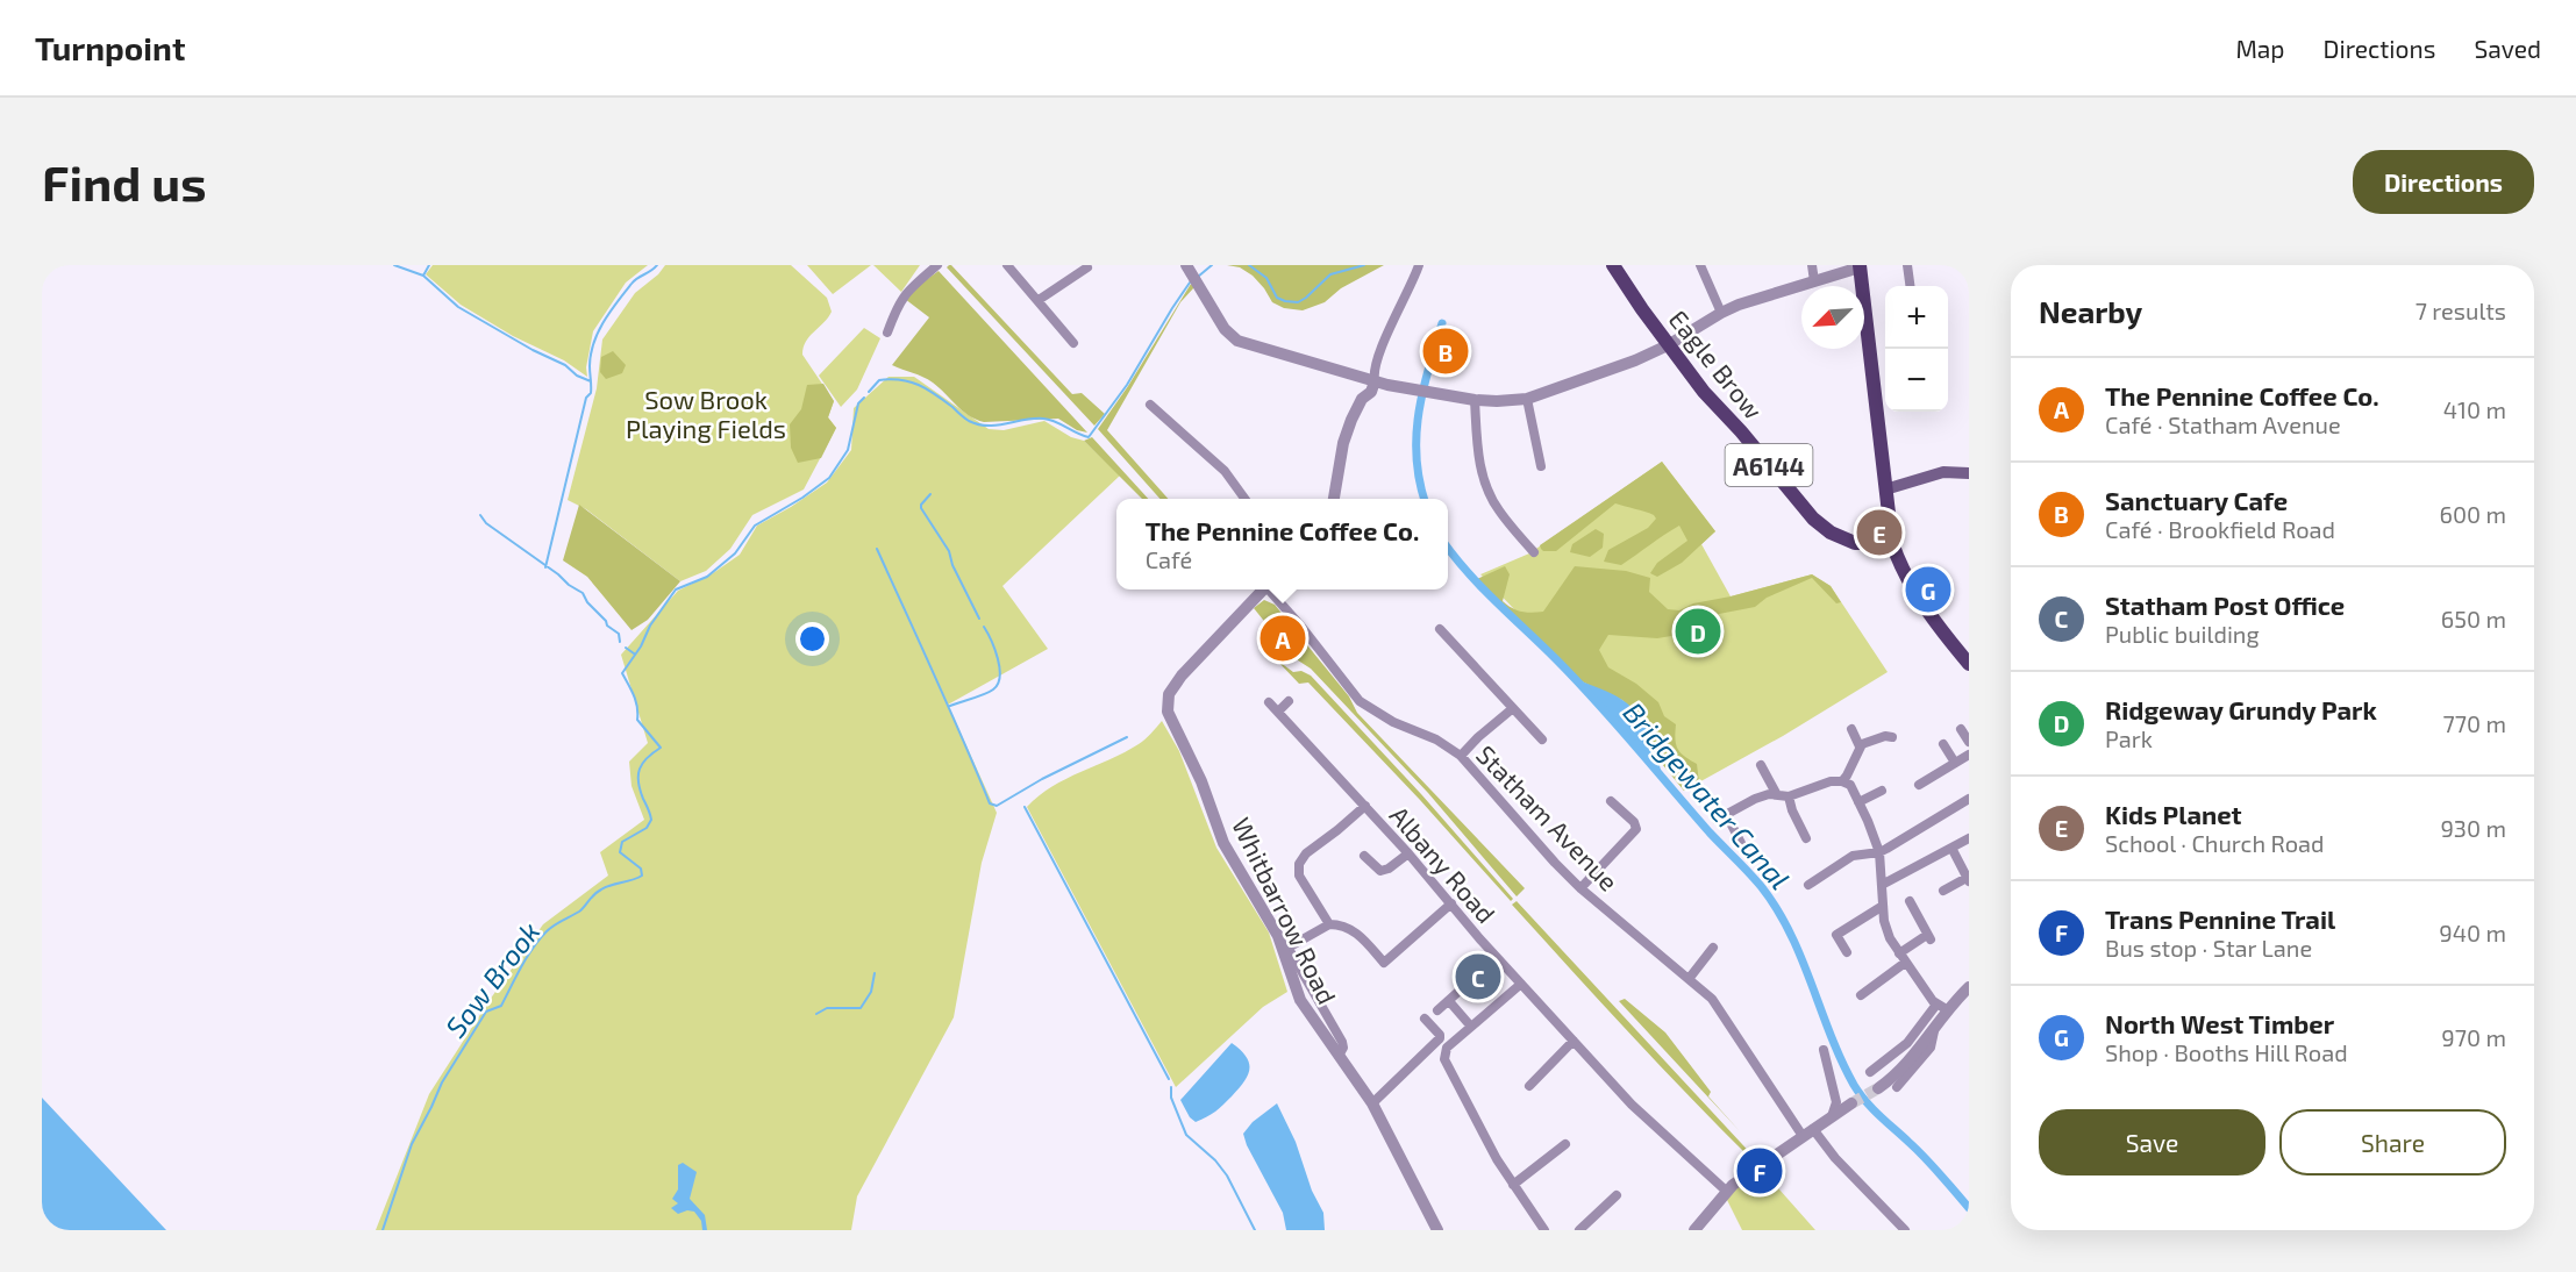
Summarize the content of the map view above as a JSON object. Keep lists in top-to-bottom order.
{
  "streets": {
    "main road": ["Eagle Brow", "A6144"],
    "street": ["Statham Avenue", "Albany Road", "Whitbarrow Road"]
  },
  "water": ["Bridgewater Canal", "Sow Brook"],
  "parks": ["Sow Brook Playing Fields"],
  "north": "bottom left",
  "page": {
    "header": "Turnpoint",
    "nav": ["Map", "Directions", "Saved"],
    "buttons": [
      "Directions",
      ["Save", "Share"]
    ],
    "title": "Find us",
    "heading": ["Nearby", "7 results"],
    "map_buttons": ["+", "−"],
    "pins": [
      "B",
      "E",
      "G",
      "D",
      "A",
      "C",
      "F"
    ],
    "list": [
      {
        "mark": "A",
        "name": "The Pennine Coffee Co.",
        "note": "Café · Statham Avenue",
        "value": "410 m"
      },
      {
        "mark": "B",
        "name": "Sanctuary Cafe",
        "note": "Café · Brookfield Road",
        "value": "600 m"
      },
      {
        "mark": "C",
        "name": "Statham Post Office",
        "note": "Public building",
        "value": "650 m"
      },
      {
        "mark": "D",
        "name": "Ridgeway Grundy Park",
        "note": "Park",
        "value": "770 m"
      },
      {
        "mark": "E",
        "name": "Kids Planet",
        "note": "School · Church Road",
        "value": "930 m"
      },
      {
        "mark": "F",
        "name": "Trans Pennine Trail",
        "note": "Bus stop · Star Lane",
        "value": "940 m"
      },
      {
        "mark": "G",
        "name": "North West Timber",
        "note": "Shop · Booths Hill Road",
        "value": "970 m"
      }
    ],
    "popup": ["The Pennine Coffee Co.", "Café"]
  }
}
